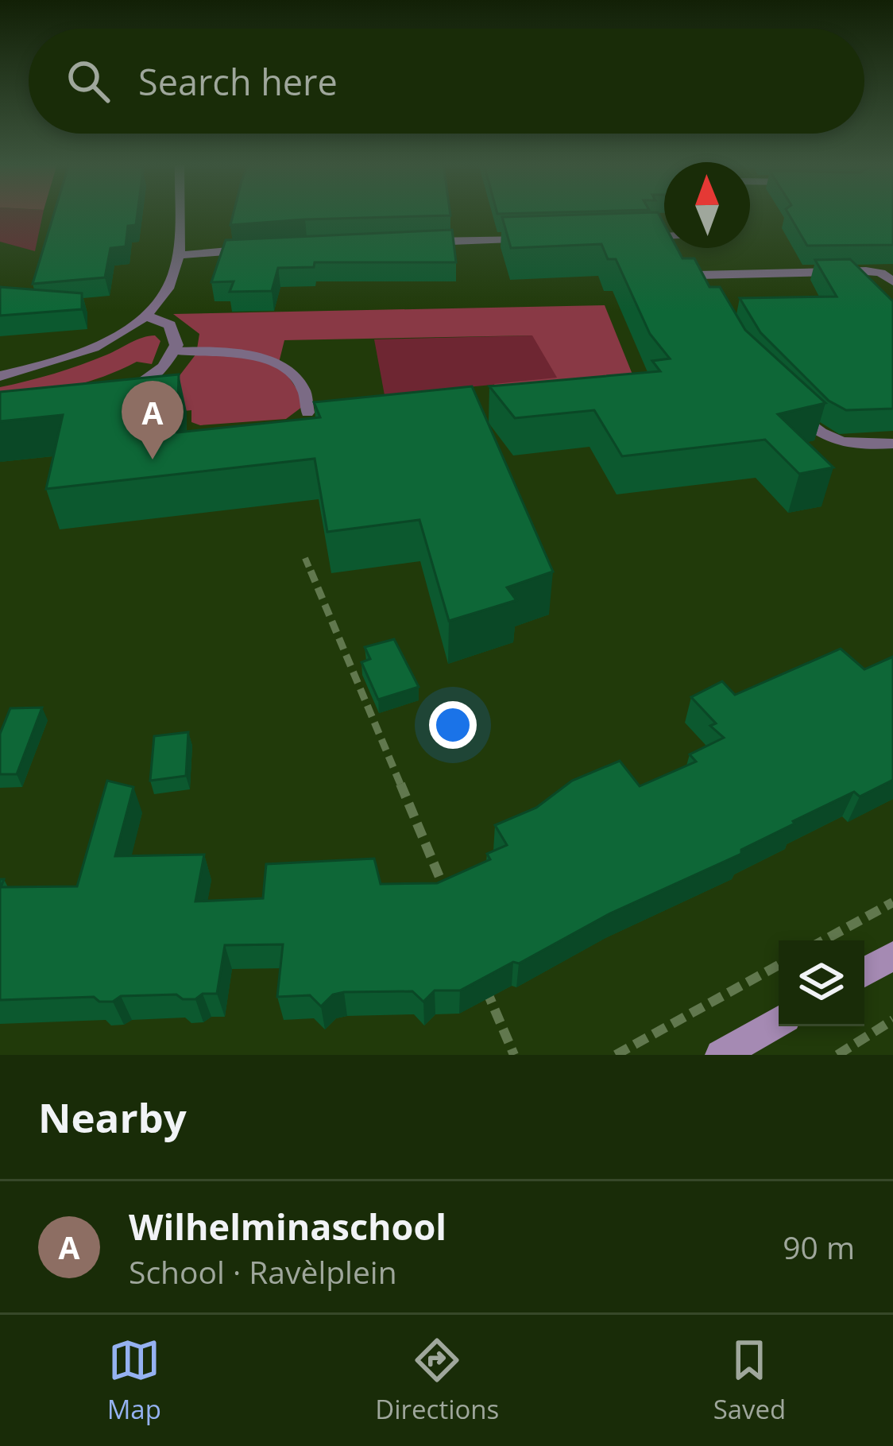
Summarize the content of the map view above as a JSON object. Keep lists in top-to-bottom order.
{
  "north": "top",
  "page": {
    "search": "Search here",
    "pins": "A",
    "heading": "Nearby",
    "list": [
      {
        "mark": "A",
        "name": "Wilhelminaschool",
        "note": "School · Ravèlplein",
        "value": "90 m"
      }
    ],
    "nav": ["Map", "Directions", "Saved"]
  }
}
